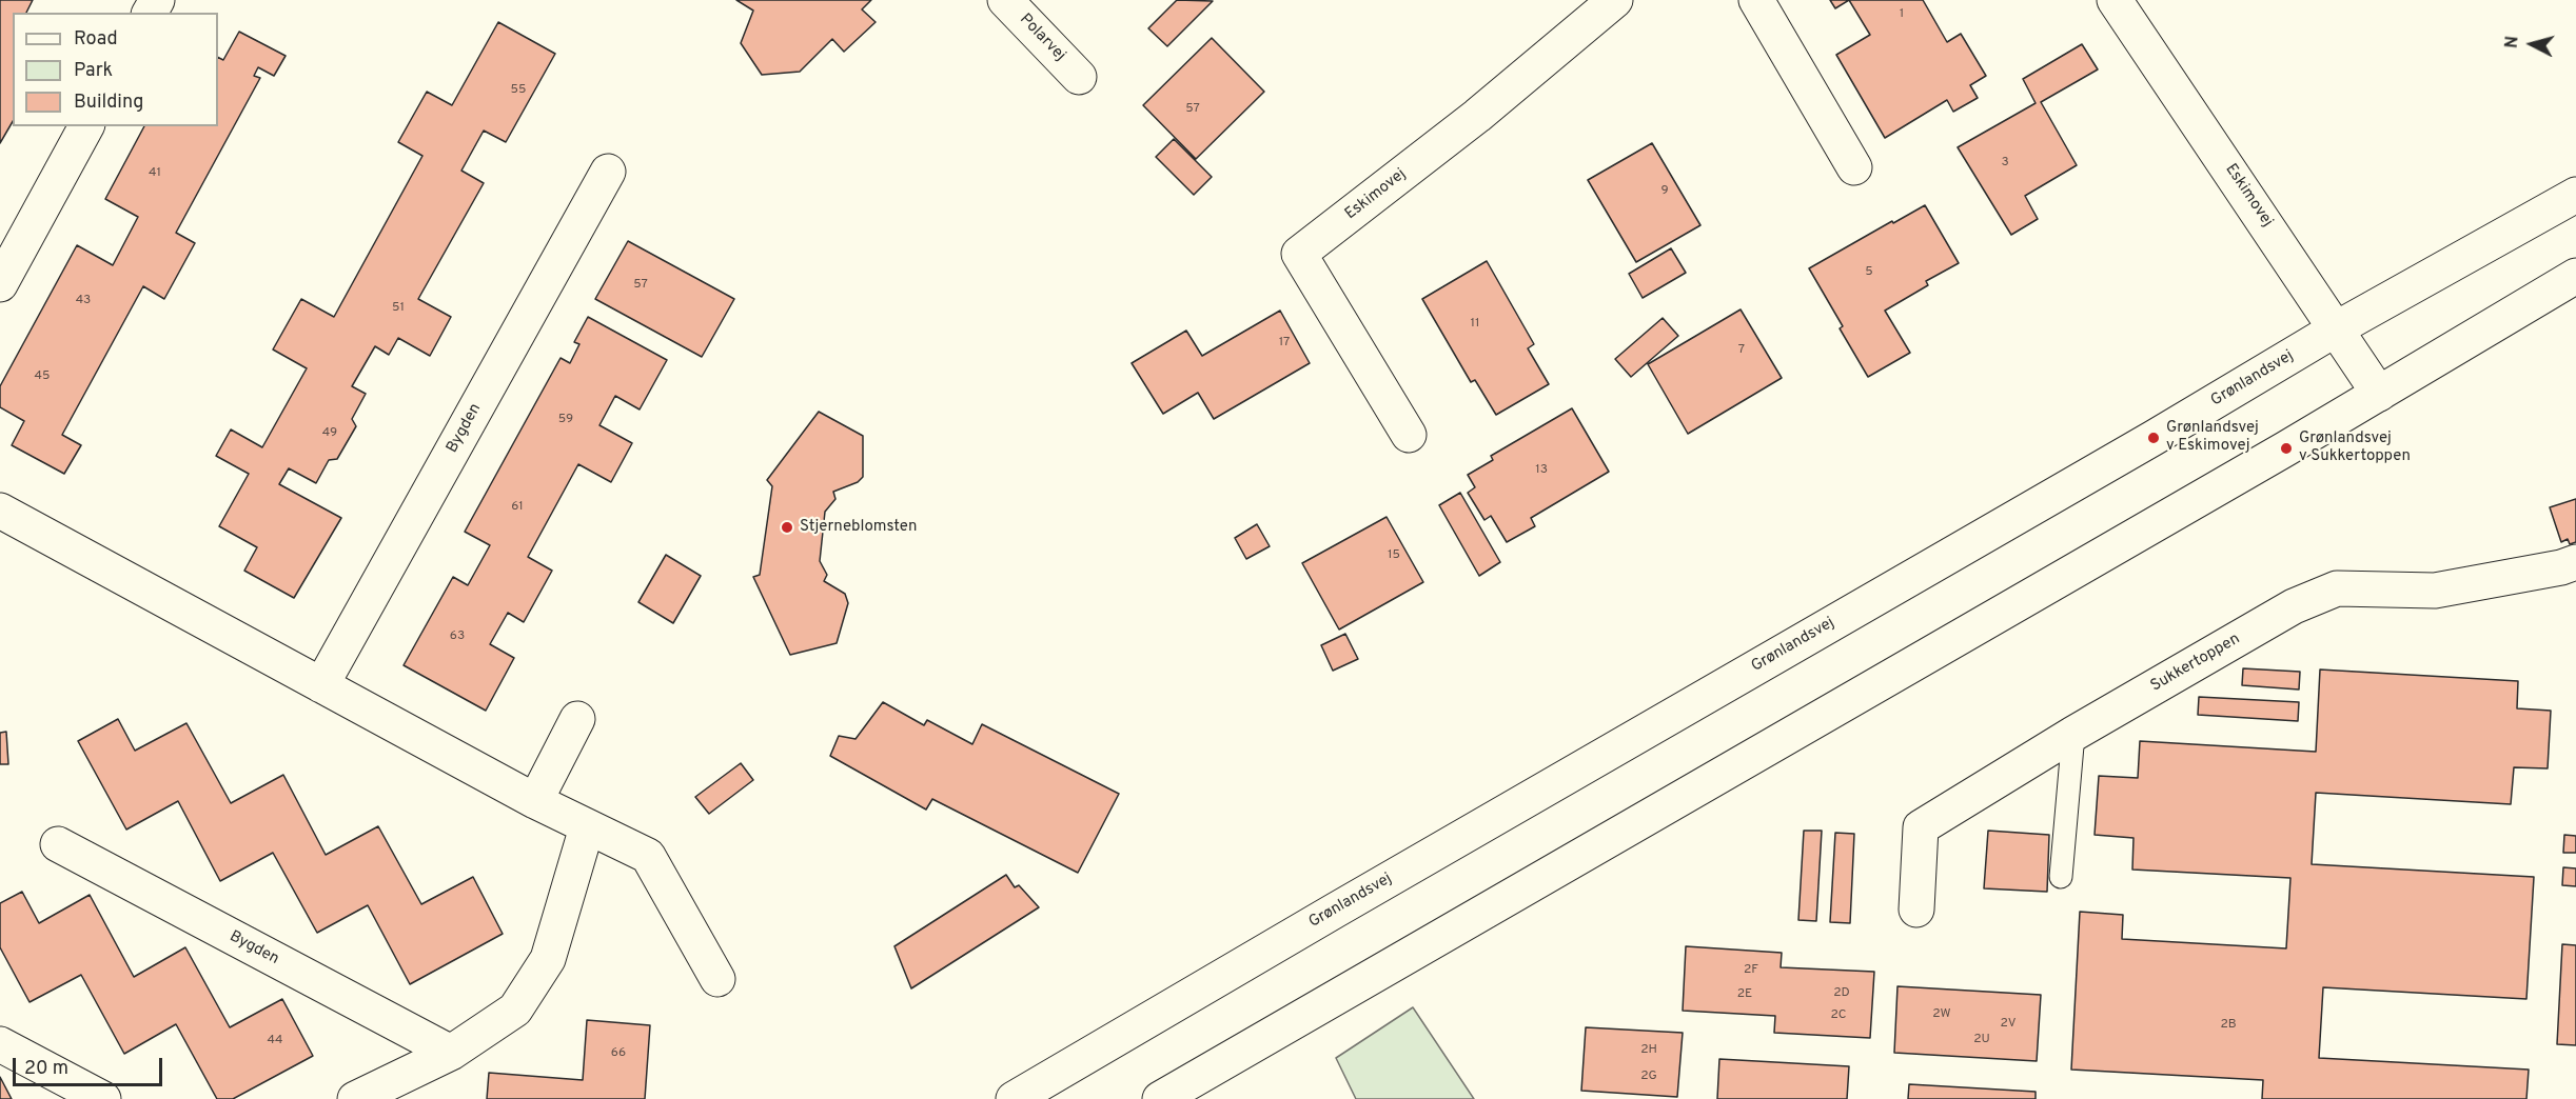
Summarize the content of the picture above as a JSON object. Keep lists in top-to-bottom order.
{
  "streets": {
    "street": [
      "Polarvej",
      "Eskimovej",
      "Grønlandsvej",
      "Bygden",
      "Sukkertoppen"
    ]
  },
  "crossings": [
    ["Eskimovej", "Grønlandsvej"]
  ],
  "places": ["Grønlandsvej v Eskimovej", "Grønlandsvej v Sukkertoppen", "Stjerneblomsten"],
  "house_numbers": [
    "1",
    "55",
    "57",
    "3",
    "41",
    "9",
    "5",
    "57",
    "43",
    "51",
    "11",
    "17",
    "7",
    "45",
    "59",
    "49",
    "13",
    "61",
    "15",
    "63",
    "2F",
    "2D",
    "2E",
    "2W",
    "2C",
    "2V",
    "2B",
    "2U",
    "44",
    "2H",
    "66",
    "2G"
  ],
  "legend": ["Road", "Park", "Building"],
  "scale_bar": "20 m",
  "north": "left"
}
